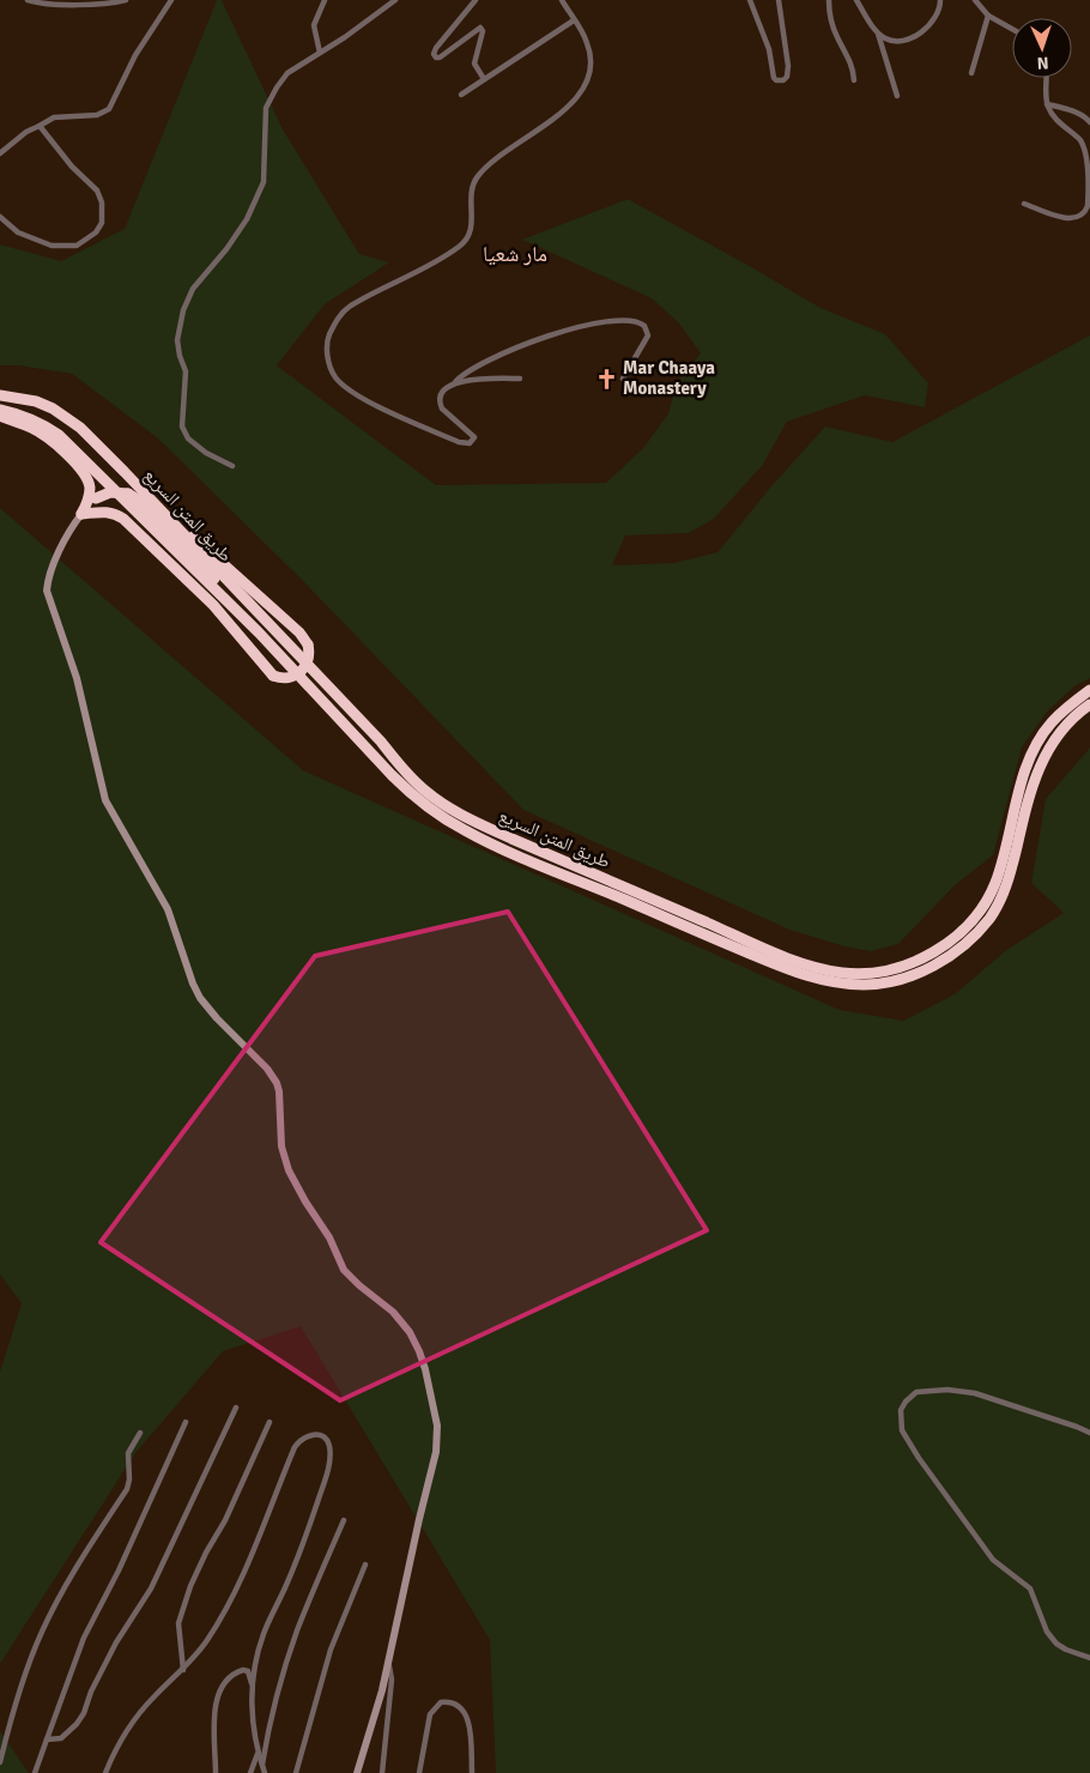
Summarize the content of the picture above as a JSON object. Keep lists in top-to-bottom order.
{
  "streets": {
    "highway": ["طريق المتن السريع"]
  },
  "districts": ["مار شعيا"],
  "places": {
    "church": ["Mar Chaaya Monastery"]
  },
  "north": "bottom"
}
